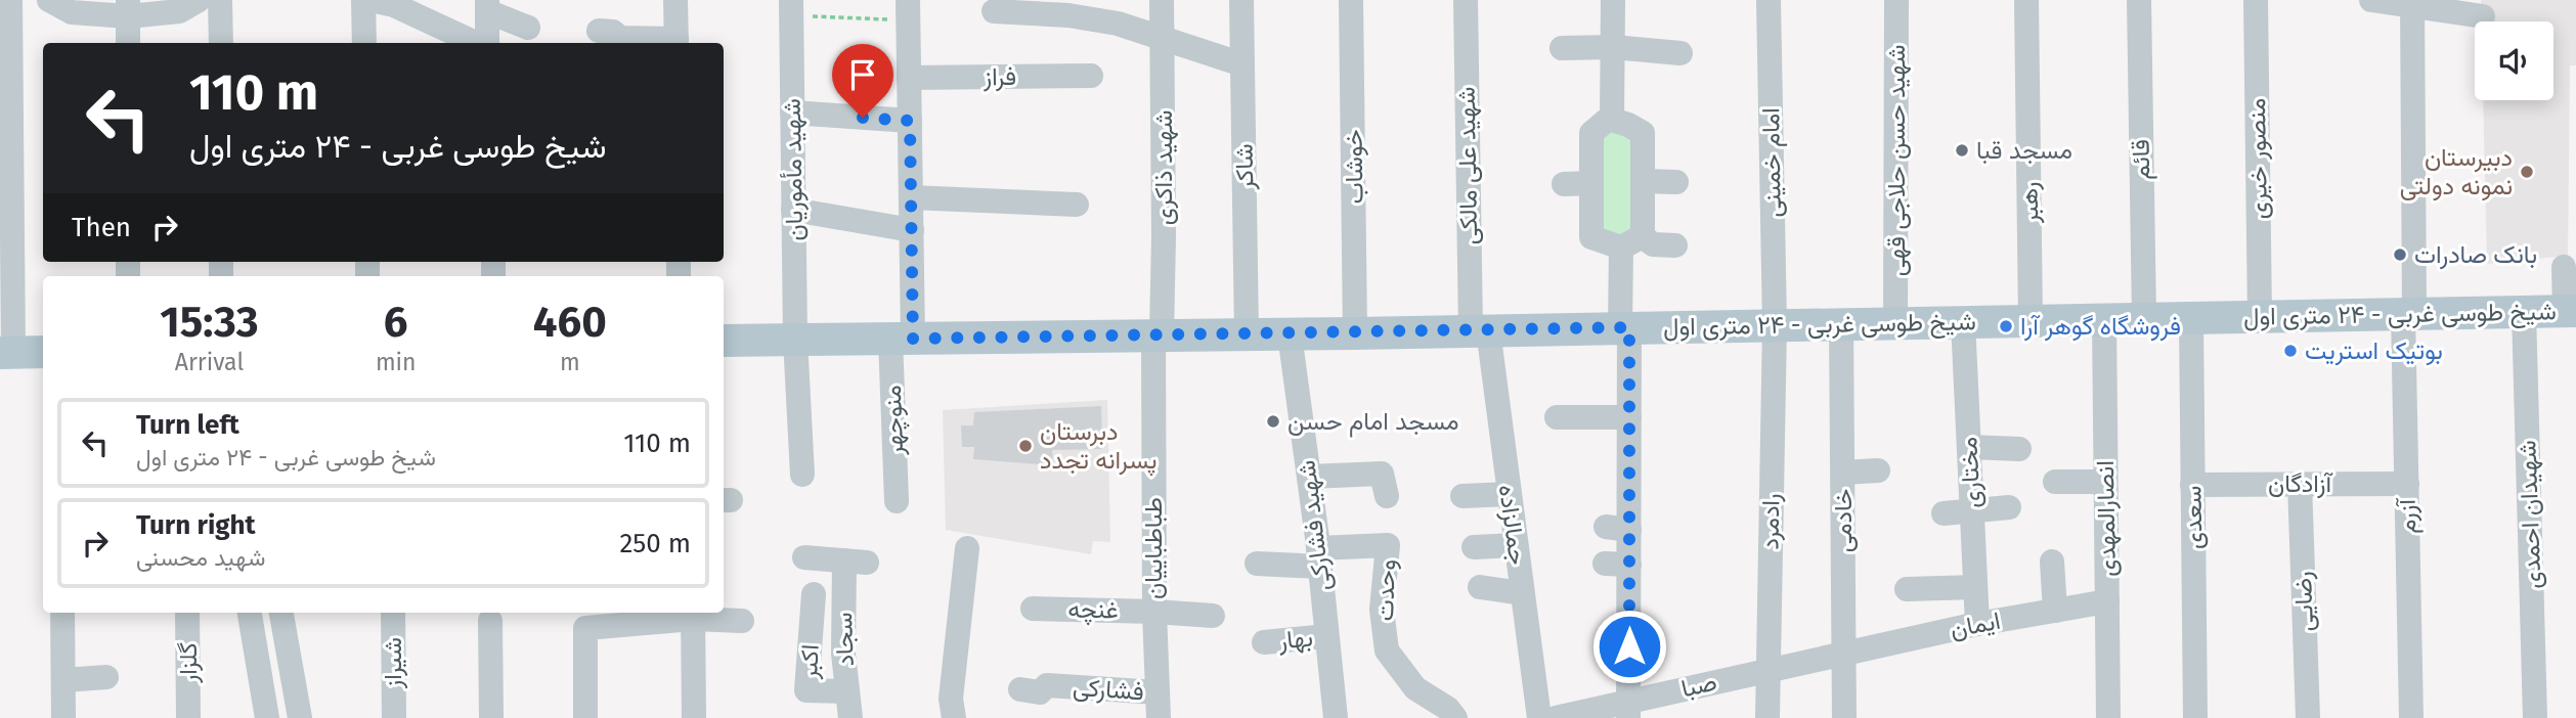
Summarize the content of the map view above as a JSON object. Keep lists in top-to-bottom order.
{
  "streets": {
    "main road": ["شیخ طوسی غربی - ۲۴ متری اول"],
    "street": [
      "فراز",
      "منصور خیری",
      "قائم",
      "شهید حسن حلاجی قهی",
      "امام خمینی",
      "شهید علی مالکی",
      "شاکر",
      "خوشاب",
      "شهید ذاکری",
      "شهید مأموریان",
      "رهبر",
      "منوچهر",
      "مختاری",
      "آزادگان",
      "شهیدان احمدی",
      "آزرم",
      "سعدی",
      "انصارالمهدی",
      "خادمی",
      "رادمرد",
      "جمالزاده",
      "شهید فشارکی",
      "طباطباییان",
      "وحدت",
      "رضایی",
      "غنچه",
      "ایمان",
      "سجاد",
      "بهار",
      "اکبر",
      "گلزار",
      "شیراز",
      "صبا",
      "فشارکی"
    ]
  },
  "crossings": [
    ["فراز", "منوچهر"],
    ["منصور خیری", "شیخ طوسی غربی - ۲۴ متری اول"],
    ["قائم", "شیخ طوسی غربی - ۲۴ متری اول"],
    ["شهید حسن حلاجی قهی", "شیخ طوسی غربی - ۲۴ متری اول"],
    ["امام خمینی", "شیخ طوسی غربی - ۲۴ متری اول"],
    ["امام خمینی", "رادمرد"],
    ["شهید علی مالکی", "شیخ طوسی غربی - ۲۴ متری اول"],
    ["شهید علی مالکی", "جمالزاده"],
    ["شاکر", "شیخ طوسی غربی - ۲۴ متری اول"],
    ["خوشاب", "شیخ طوسی غربی - ۲۴ متری اول"],
    ["شهید ذاکری", "شیخ طوسی غربی - ۲۴ متری اول"],
    ["شهید ذاکری", "طباطباییان"],
    ["شهید مأموریان", "شیخ طوسی غربی - ۲۴ متری اول"],
    ["رهبر", "شیخ طوسی غربی - ۲۴ متری اول"],
    ["شیخ طوسی غربی - ۲۴ متری اول", "منوچهر"],
    ["شیخ طوسی غربی - ۲۴ متری اول", "مختاری"],
    ["شیخ طوسی غربی - ۲۴ متری اول", "شهیدان احمدی"],
    ["شیخ طوسی غربی - ۲۴ متری اول", "آزرم"],
    ["شیخ طوسی غربی - ۲۴ متری اول", "سعدی"],
    ["شیخ طوسی غربی - ۲۴ متری اول", "انصارالمهدی"],
    ["شیخ طوسی غربی - ۲۴ متری اول", "خادمی"],
    ["شیخ طوسی غربی - ۲۴ متری اول", "رادمرد"],
    ["شیخ طوسی غربی - ۲۴ متری اول", "جمالزاده"],
    ["شیخ طوسی غربی - ۲۴ متری اول", "شهید فشارکی"],
    ["شیخ طوسی غربی - ۲۴ متری اول", "طباطباییان"],
    ["مختاری", "ایمان"],
    ["آزادگان", "آزرم"],
    ["آزادگان", "سعدی"],
    ["آزادگان", "رضایی"],
    ["انصارالمهدی", "ایمان"],
    ["خادمی", "ایمان"],
    ["خادمی", "صبا"],
    ["رادمرد", "صبا"],
    ["شهید فشارکی", "وحدت"],
    ["شهید فشارکی", "بهار"],
    ["طباطباییان", "غنچه"],
    ["طباطباییان", "فشارکی"],
    ["ایمان", "صبا"],
    ["سجاد", "اکبر"]
  ],
  "places": [
    "مسجد قبا",
    "دبیرستان نمونه دولتی",
    "بانک صادرات",
    "فروشگاه گوهر آرا",
    "بوتیک استریت",
    "مسجد امام حسن",
    "دبرستان پسرانه تجدد"
  ],
  "page": {
    "turn": ["110 m", "شیخ طوسی غربی - ۲۴ متری اول"],
    "then": "Then",
    "eta": [
      "15:33",
      "Arrival",
      "6",
      "min",
      "460",
      "m"
    ],
    "list": [
      {
        "name": "Turn left",
        "note": "شیخ طوسی غربی - ۲۴ متری اول",
        "value": "110 m"
      },
      {
        "name": "Turn right",
        "note": "شهید محسنی",
        "value": "250 m"
      }
    ]
  }
}
